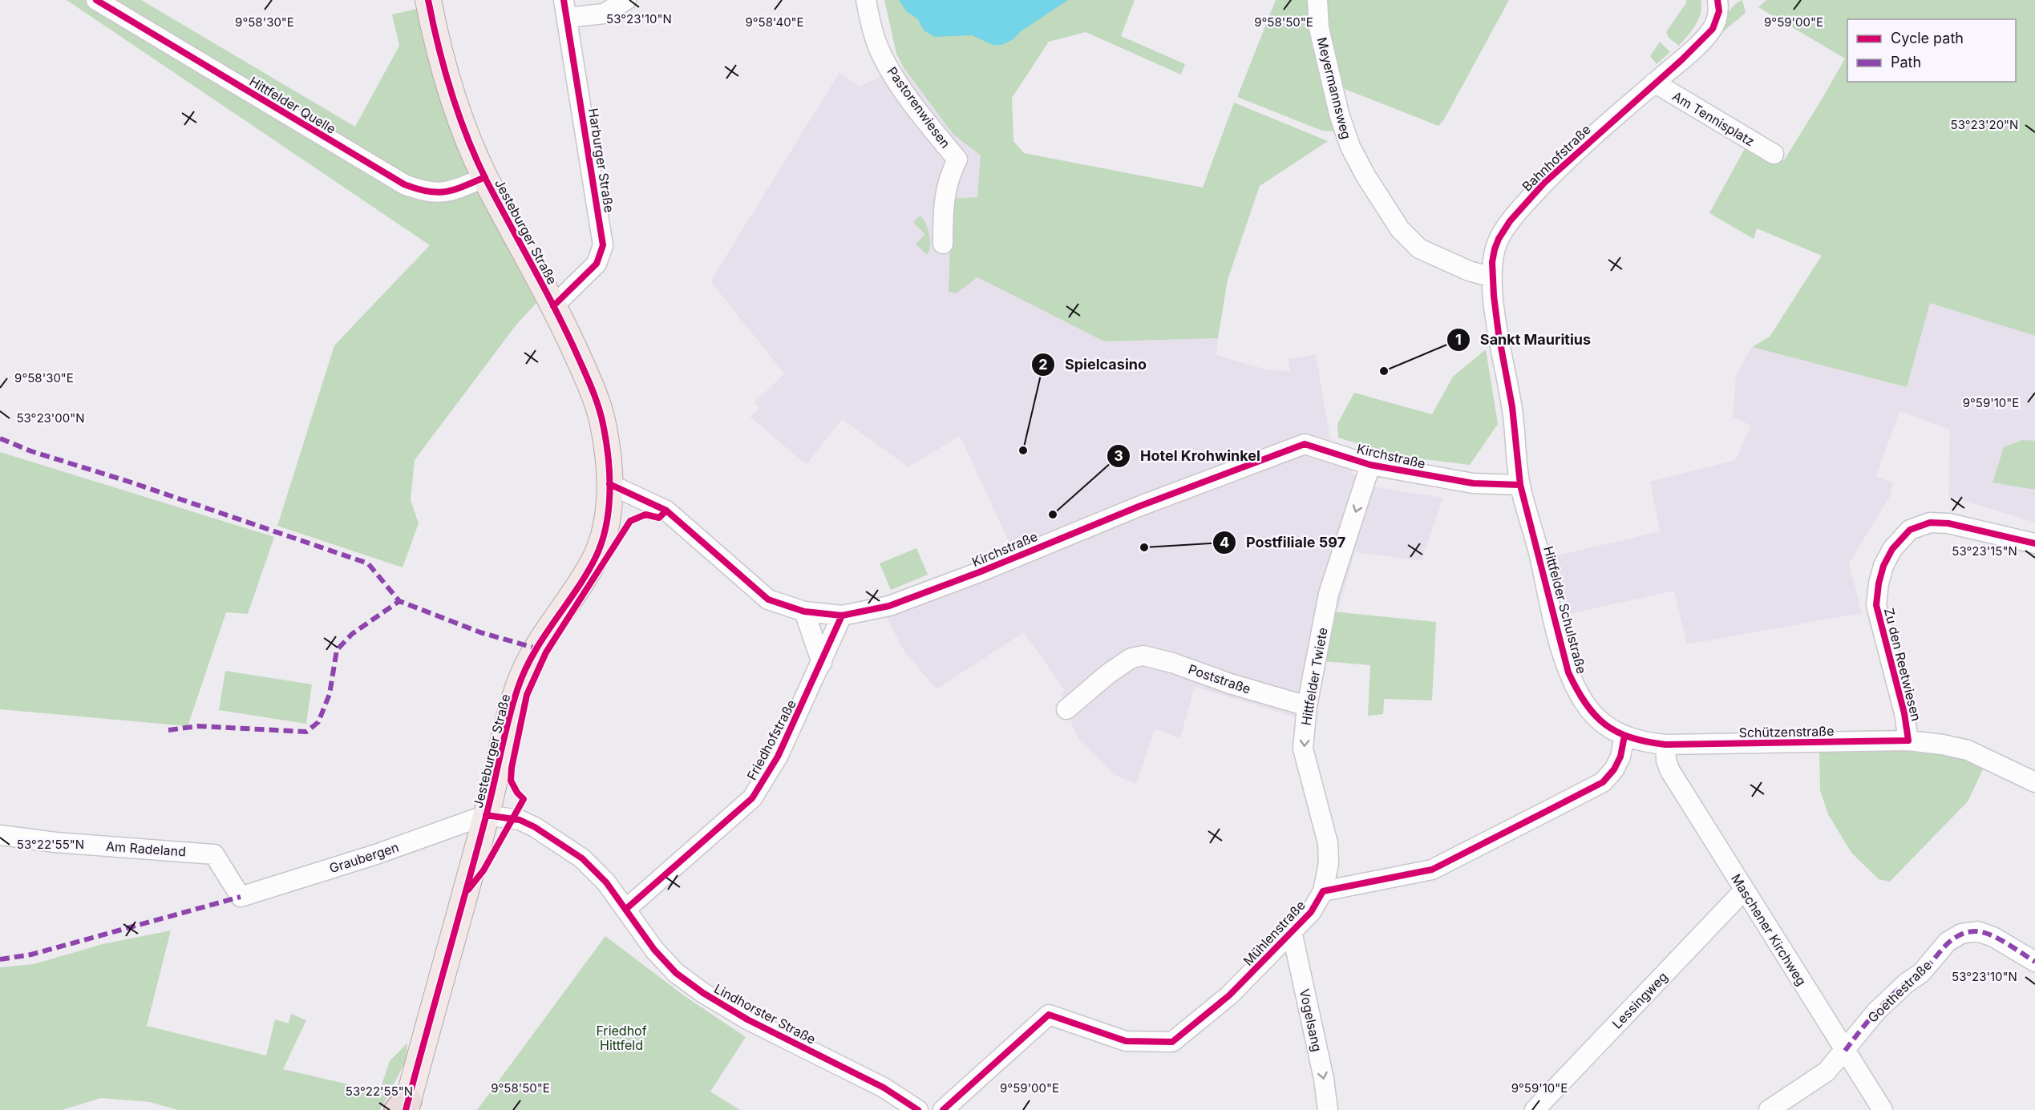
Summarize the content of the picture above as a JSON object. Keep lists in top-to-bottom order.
{
  "streets": {
    "main road": ["Jesteburger Straße"],
    "street": [
      "Meyermannsweg",
      "Hittfelder Quelle",
      "Pastorenwiesen",
      "Am Tennisplatz",
      "Bahnhofstraße",
      "Harburger Straße",
      "Kirchstraße",
      "Hittfelder Schulstraße",
      "Zu den Reetwiesen",
      "Hittfelder Twiete",
      "Poststraße",
      "Schützenstraße",
      "Friedhofstraße",
      "Am Radeland",
      "Graubergen",
      "Maschener Kirchweg",
      "Mühlenstraße",
      "Goethestraße",
      "Lessingweg",
      "Lindhorster Straße",
      "Vogelsang"
    ]
  },
  "crossings": [
    ["Meyermannsweg", "Bahnhofstraße"],
    ["Hittfelder Quelle", "Jesteburger Straße"],
    ["Am Tennisplatz", "Bahnhofstraße"],
    ["Bahnhofstraße", "Kirchstraße"],
    ["Bahnhofstraße", "Hittfelder Schulstraße"],
    ["Harburger Straße", "Jesteburger Straße"],
    ["Jesteburger Straße", "Kirchstraße"],
    ["Jesteburger Straße", "Graubergen"],
    ["Jesteburger Straße", "Lindhorster Straße"],
    ["Kirchstraße", "Hittfelder Schulstraße"],
    ["Kirchstraße", "Hittfelder Twiete"],
    ["Kirchstraße", "Friedhofstraße"],
    ["Hittfelder Schulstraße", "Schützenstraße"],
    ["Hittfelder Schulstraße", "Maschener Kirchweg"],
    ["Zu den Reetwiesen", "Schützenstraße"],
    ["Hittfelder Twiete", "Poststraße"],
    ["Hittfelder Twiete", "Mühlenstraße"],
    ["Schützenstraße", "Maschener Kirchweg"],
    ["Friedhofstraße", "Lindhorster Straße"],
    ["Am Radeland", "Graubergen"],
    ["Graubergen", "Lindhorster Straße"],
    ["Maschener Kirchweg", "Goethestraße"],
    ["Maschener Kirchweg", "Lessingweg"],
    ["Mühlenstraße", "Vogelsang"]
  ],
  "one_way": ["Hittfelder Twiete", "Vogelsang"],
  "parks": ["Friedhof Hittfeld"],
  "places": [
    "Sankt Mauritius",
    "Spielcasino",
    "Hotel Krohwinkel",
    "Postfiliale 597"
  ],
  "legend": ["Cycle path", "Path"],
  "coordinates": [
    "53°23'10\"N",
    "9°58'30\"E",
    "9°58'40\"E",
    "9°58'50\"E",
    "9°59'00\"E",
    "53°23'20\"N",
    "9°59'10\"E",
    "53°23'00\"N",
    "53°23'15\"N",
    "53°22'55\"N"
  ]
}
